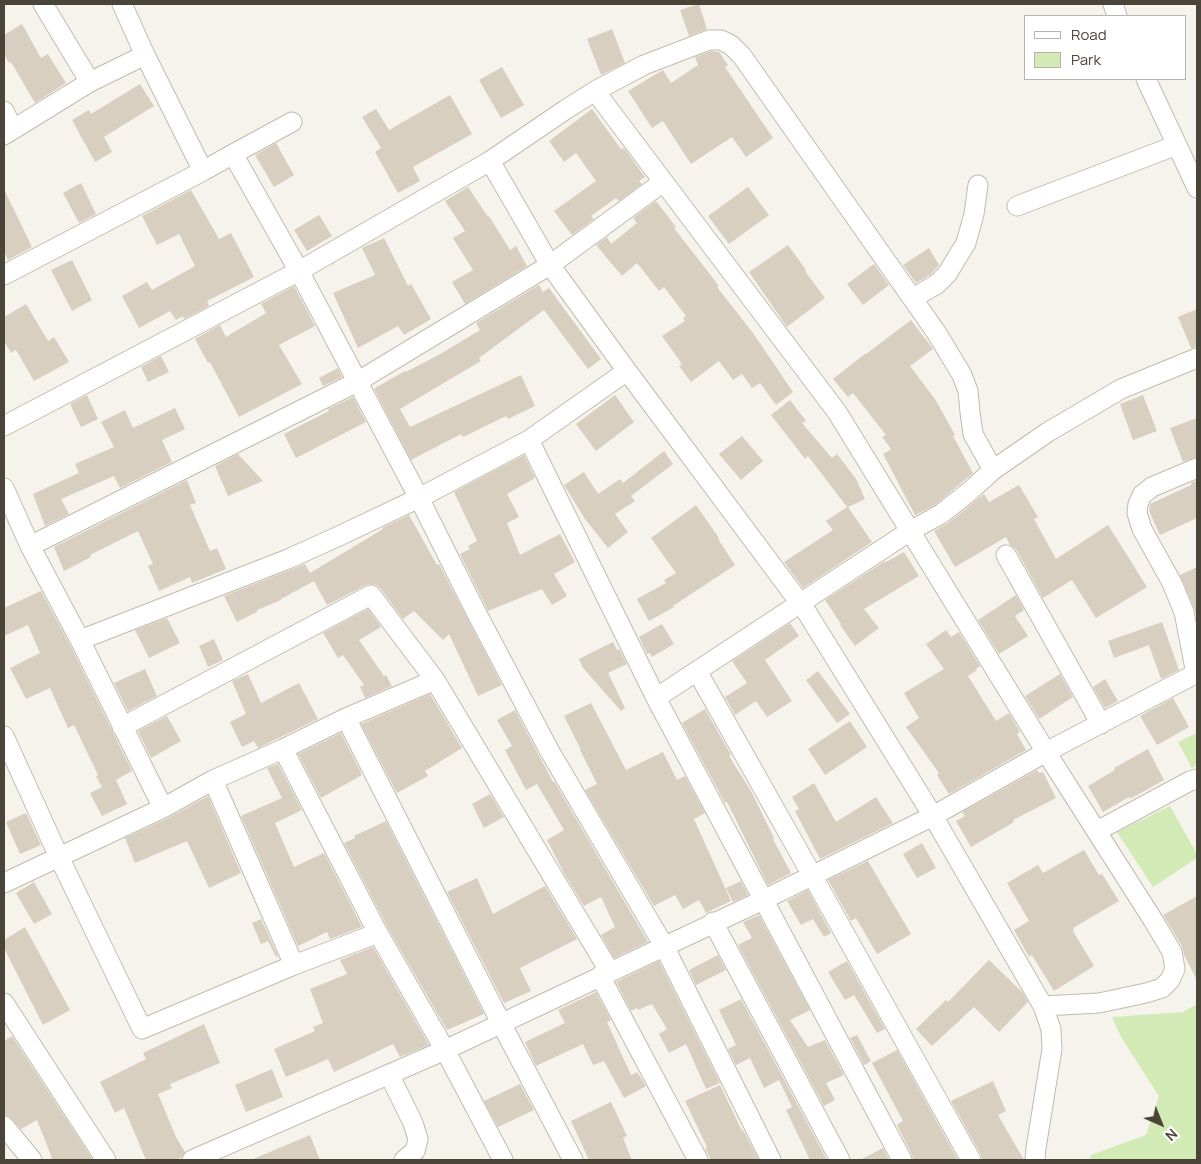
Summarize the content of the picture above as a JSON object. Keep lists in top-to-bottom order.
{
  "legend": ["Road", "Park"],
  "north": "bottom right"
}
